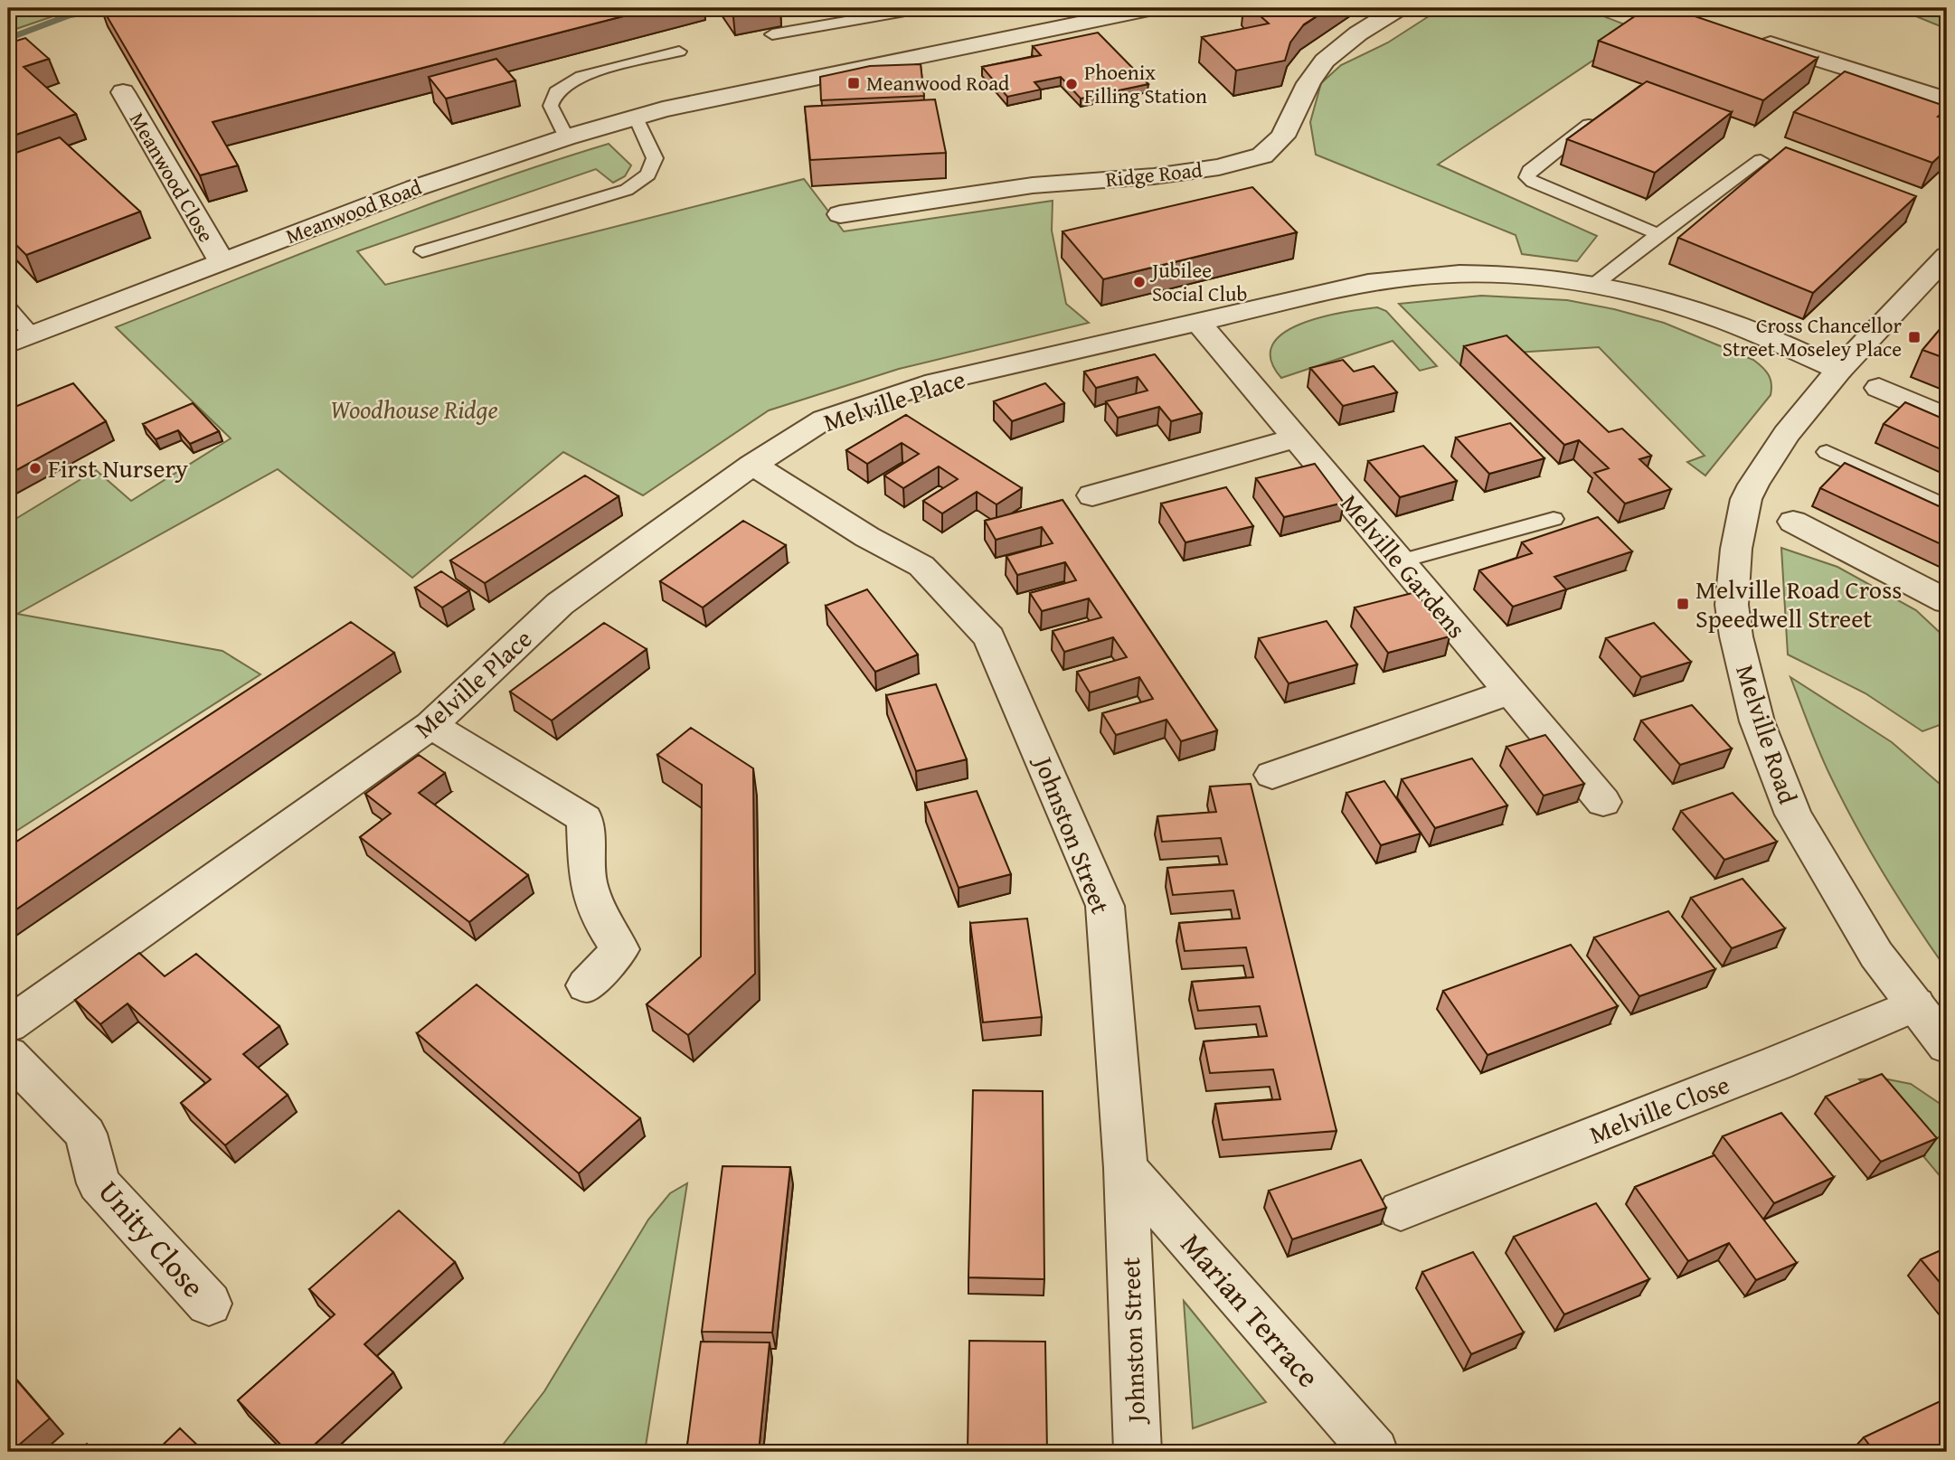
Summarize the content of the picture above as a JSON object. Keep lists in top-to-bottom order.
{
  "streets": {
    "street": [
      "Ridge Road",
      "Meanwood Close",
      "Meanwood Road",
      "Melville Place",
      "Melville Gardens",
      "Melville Road",
      "Johnston Street",
      "Melville Close",
      "Unity Close",
      "Marian Terrace"
    ]
  },
  "crossings": [
    ["Meanwood Close", "Meanwood Road"],
    ["Melville Place", "Melville Gardens"],
    ["Melville Place", "Melville Road"],
    ["Melville Place", "Johnston Street"],
    ["Melville Road", "Melville Close"],
    ["Johnston Street", "Marian Terrace"]
  ],
  "parks": ["Woodhouse Ridge"],
  "places": {
    "transit": ["Meanwood Road", "Cross Chancellor Street Moseley Place", "Melville Road Cross Speedwell Street"],
    "other": ["Phoenix Filling Station", "Jubilee Social Club", "First Nursery"]
  }
}
